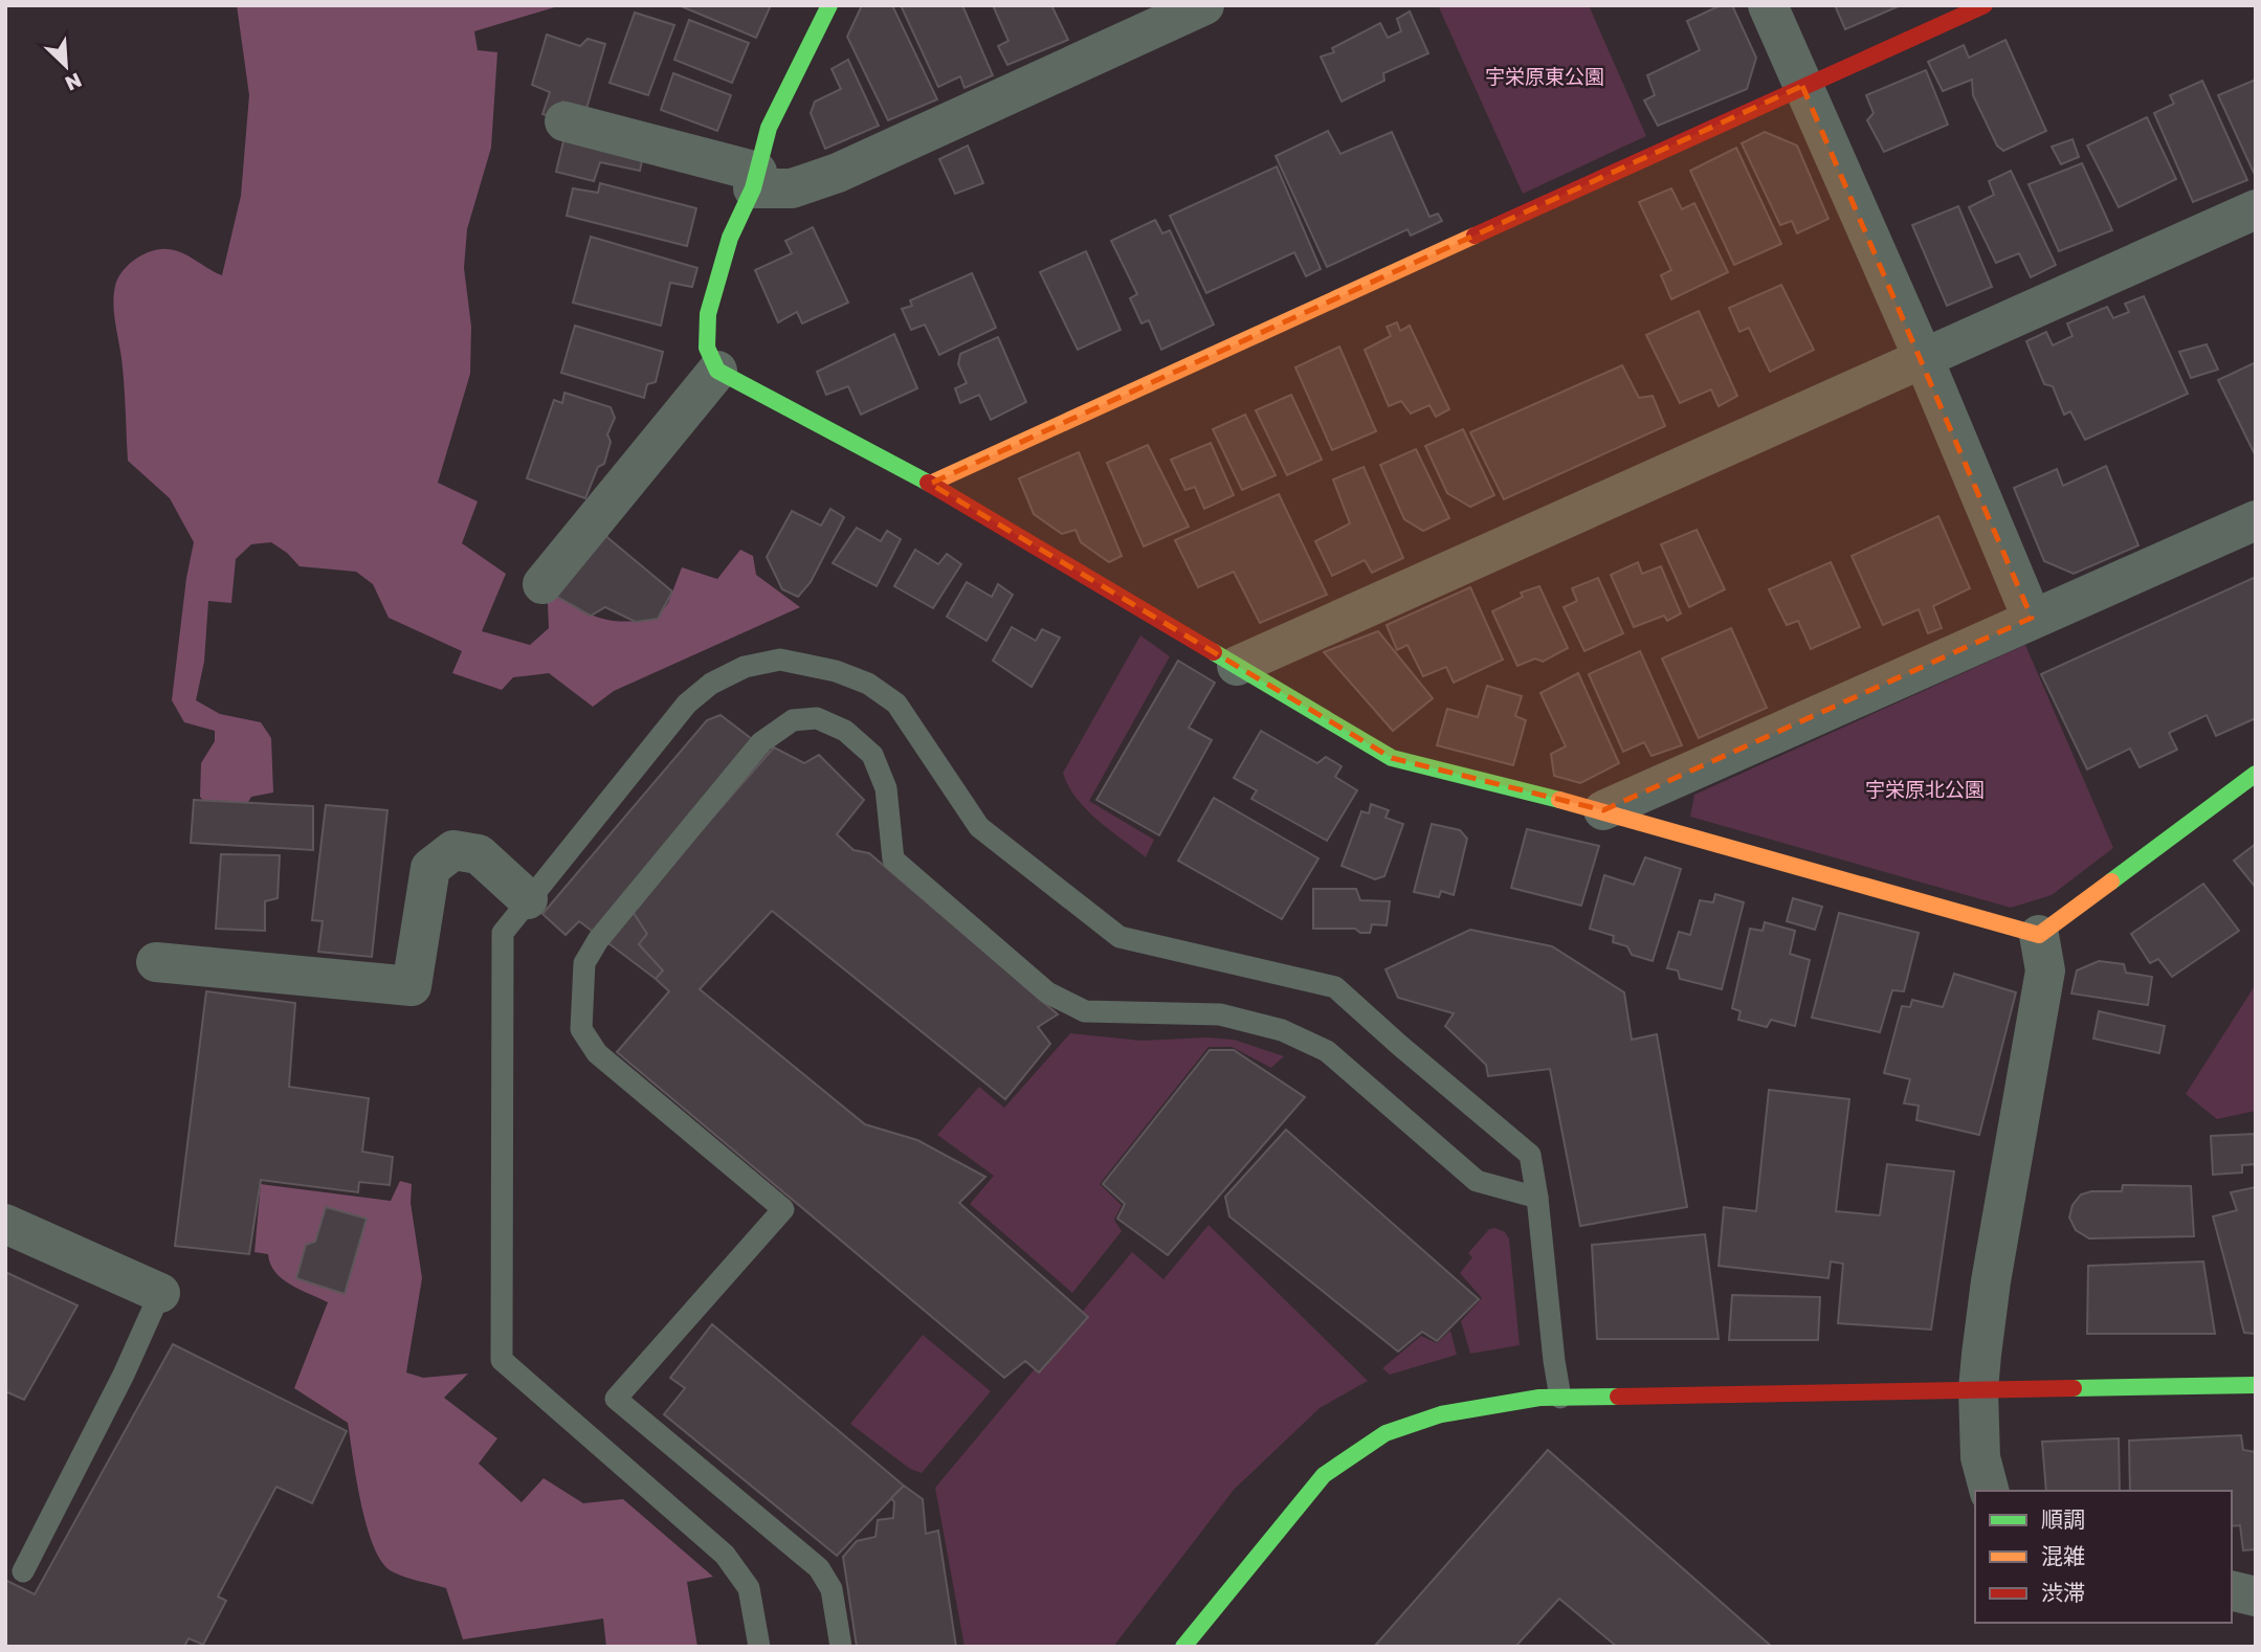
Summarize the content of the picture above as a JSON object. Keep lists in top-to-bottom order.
{
  "parks": ["宇栄原東公園", "宇栄原北公園"],
  "legend": ["順調", "混雑", "渋滞"],
  "north": "bottom right"
}
